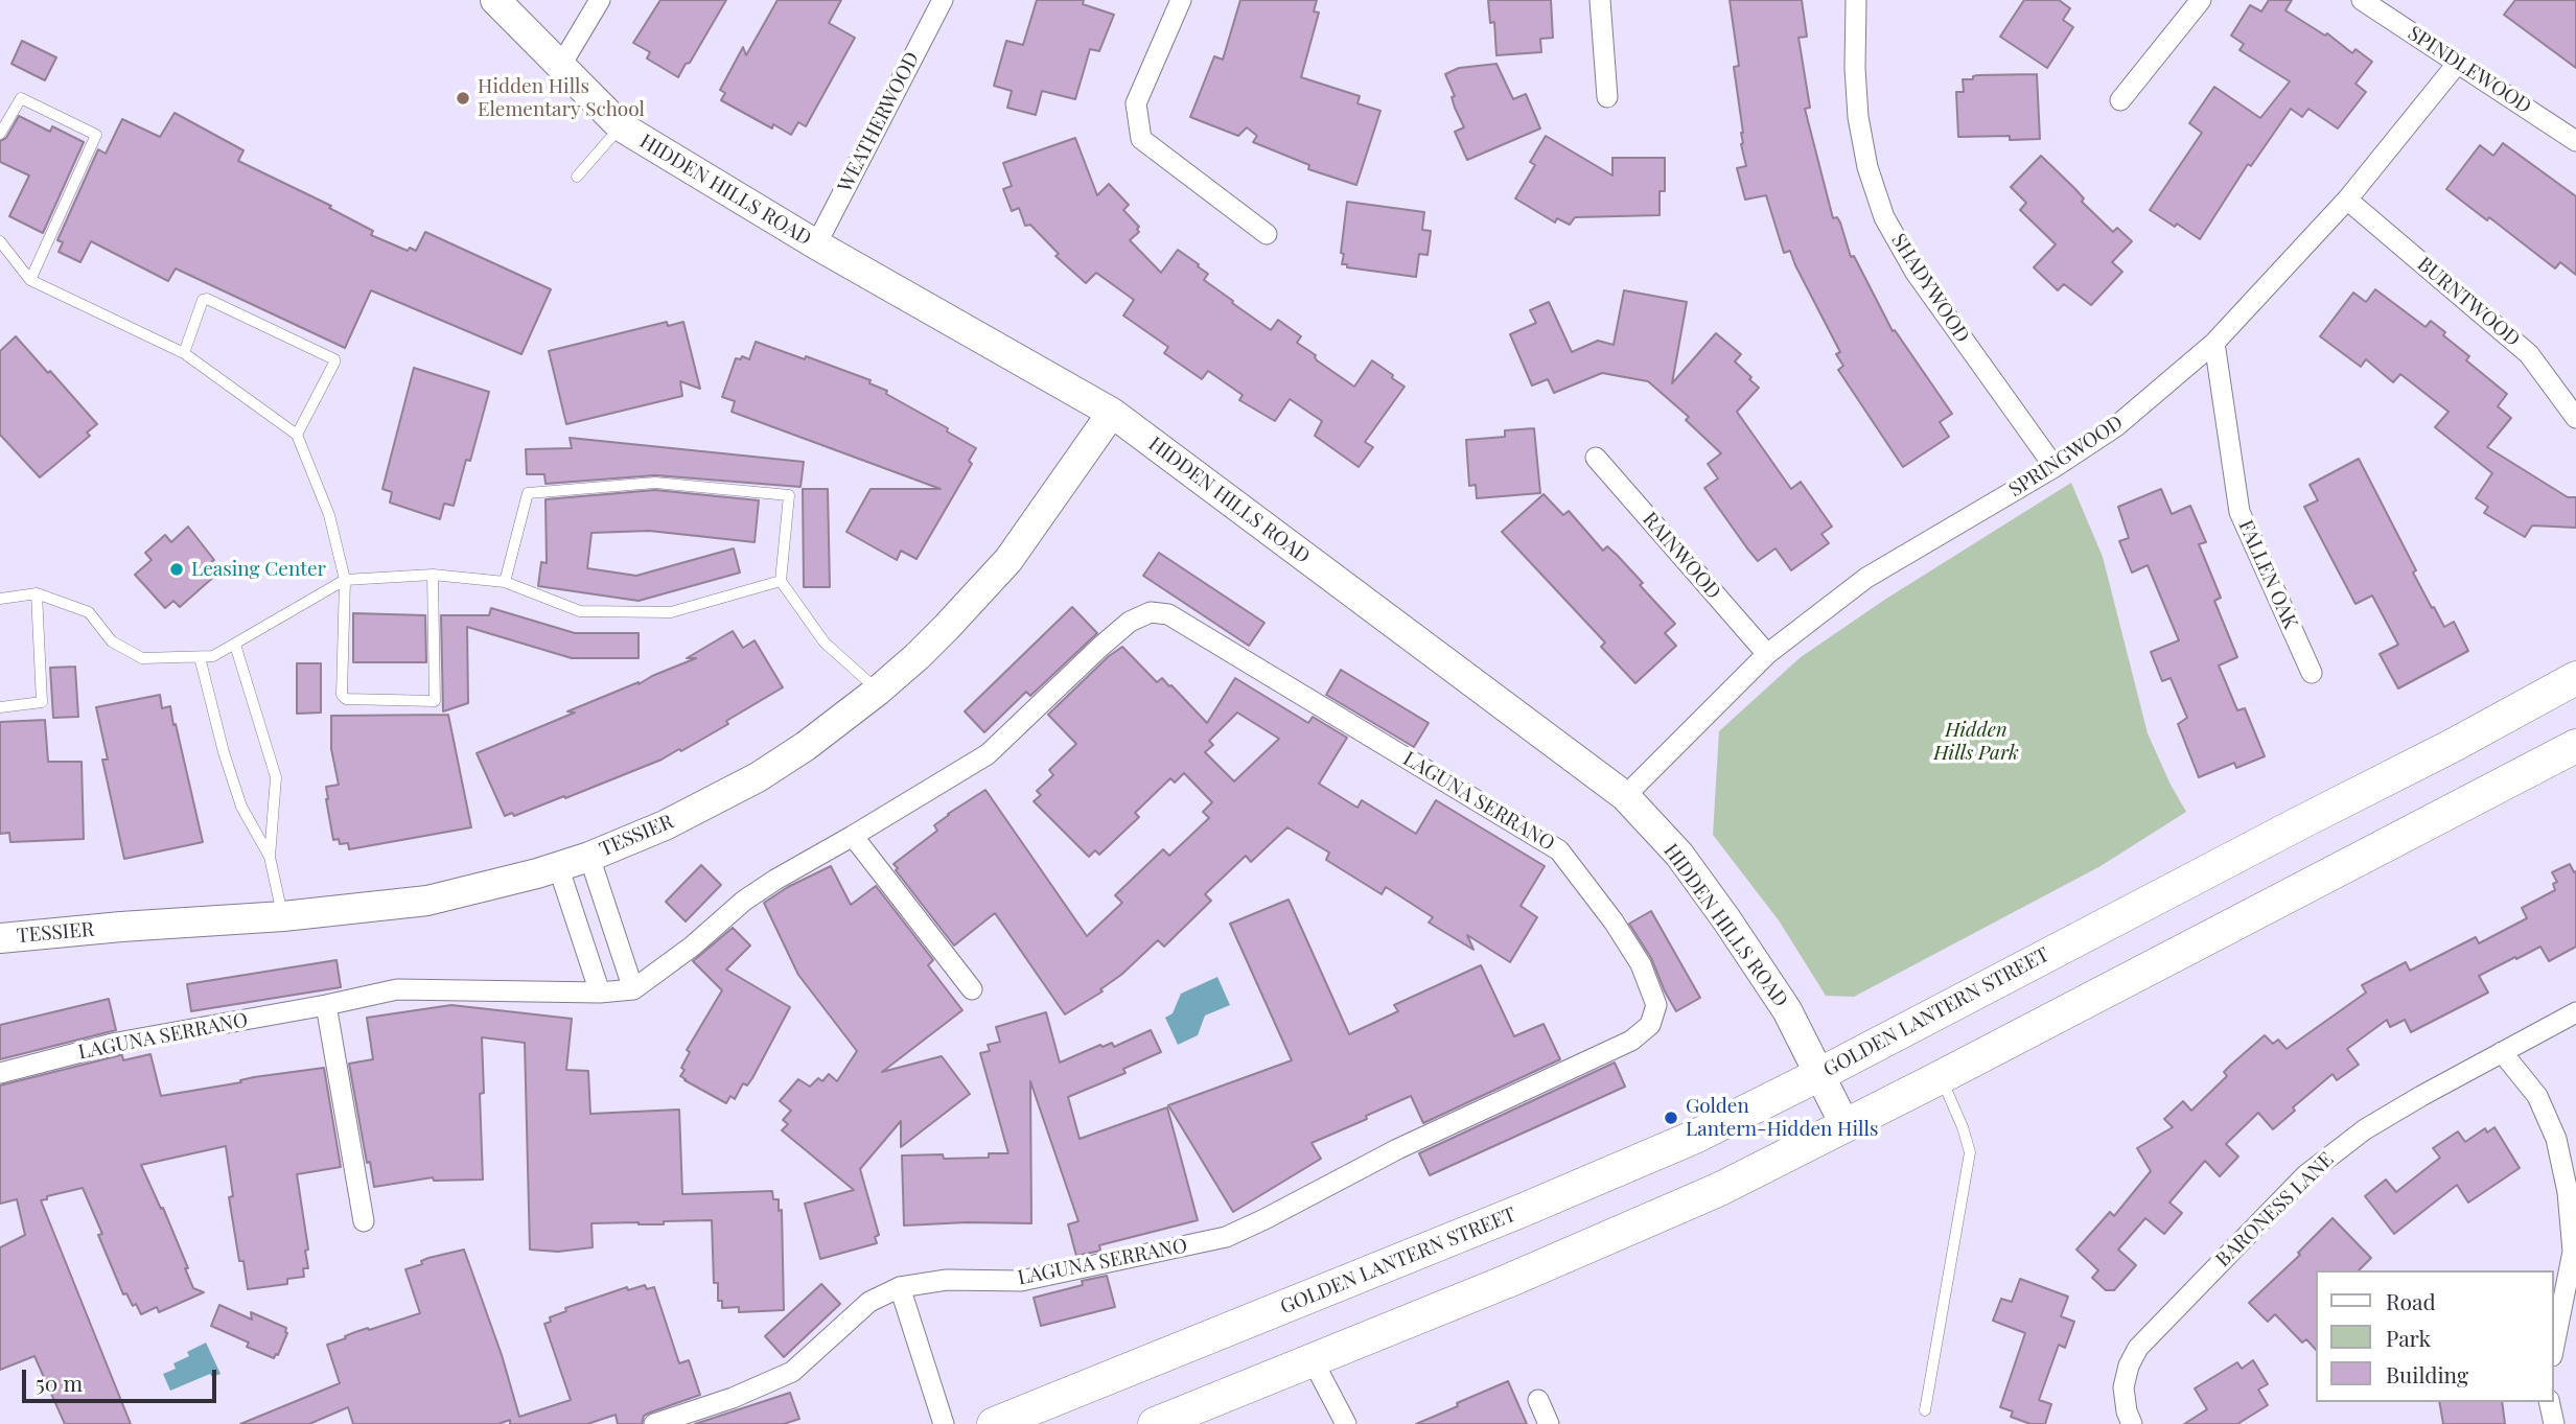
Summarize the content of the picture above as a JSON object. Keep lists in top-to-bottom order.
{
  "streets": {
    "main road": ["GOLDEN LANTERN STREET"],
    "street": [
      "SPINDLEWOOD",
      "WEATHERWOOD",
      "HIDDEN HILLS ROAD",
      "SHADYWOOD",
      "BURNTWOOD",
      "SPRINGWOOD",
      "RAINWOOD",
      "FALLEN OAK",
      "LAGUNA SERRANO",
      "TESSIER",
      "BARONESS LANE"
    ]
  },
  "crossings": [
    ["SPINDLEWOOD", "SPRINGWOOD"],
    ["WEATHERWOOD", "HIDDEN HILLS ROAD"],
    ["HIDDEN HILLS ROAD", "SPRINGWOOD"],
    ["HIDDEN HILLS ROAD", "TESSIER"],
    ["HIDDEN HILLS ROAD", "GOLDEN LANTERN STREET"],
    ["SHADYWOOD", "SPRINGWOOD"],
    ["BURNTWOOD", "SPRINGWOOD"],
    ["SPRINGWOOD", "RAINWOOD"],
    ["SPRINGWOOD", "FALLEN OAK"]
  ],
  "parks": ["Hidden Hills Park"],
  "places": ["Hidden Hills Elementary School", "Leasing Center", "Golden Lantern-Hidden Hills"],
  "legend": ["Road", "Park", "Building"],
  "scale_bar": "50 m"
}
